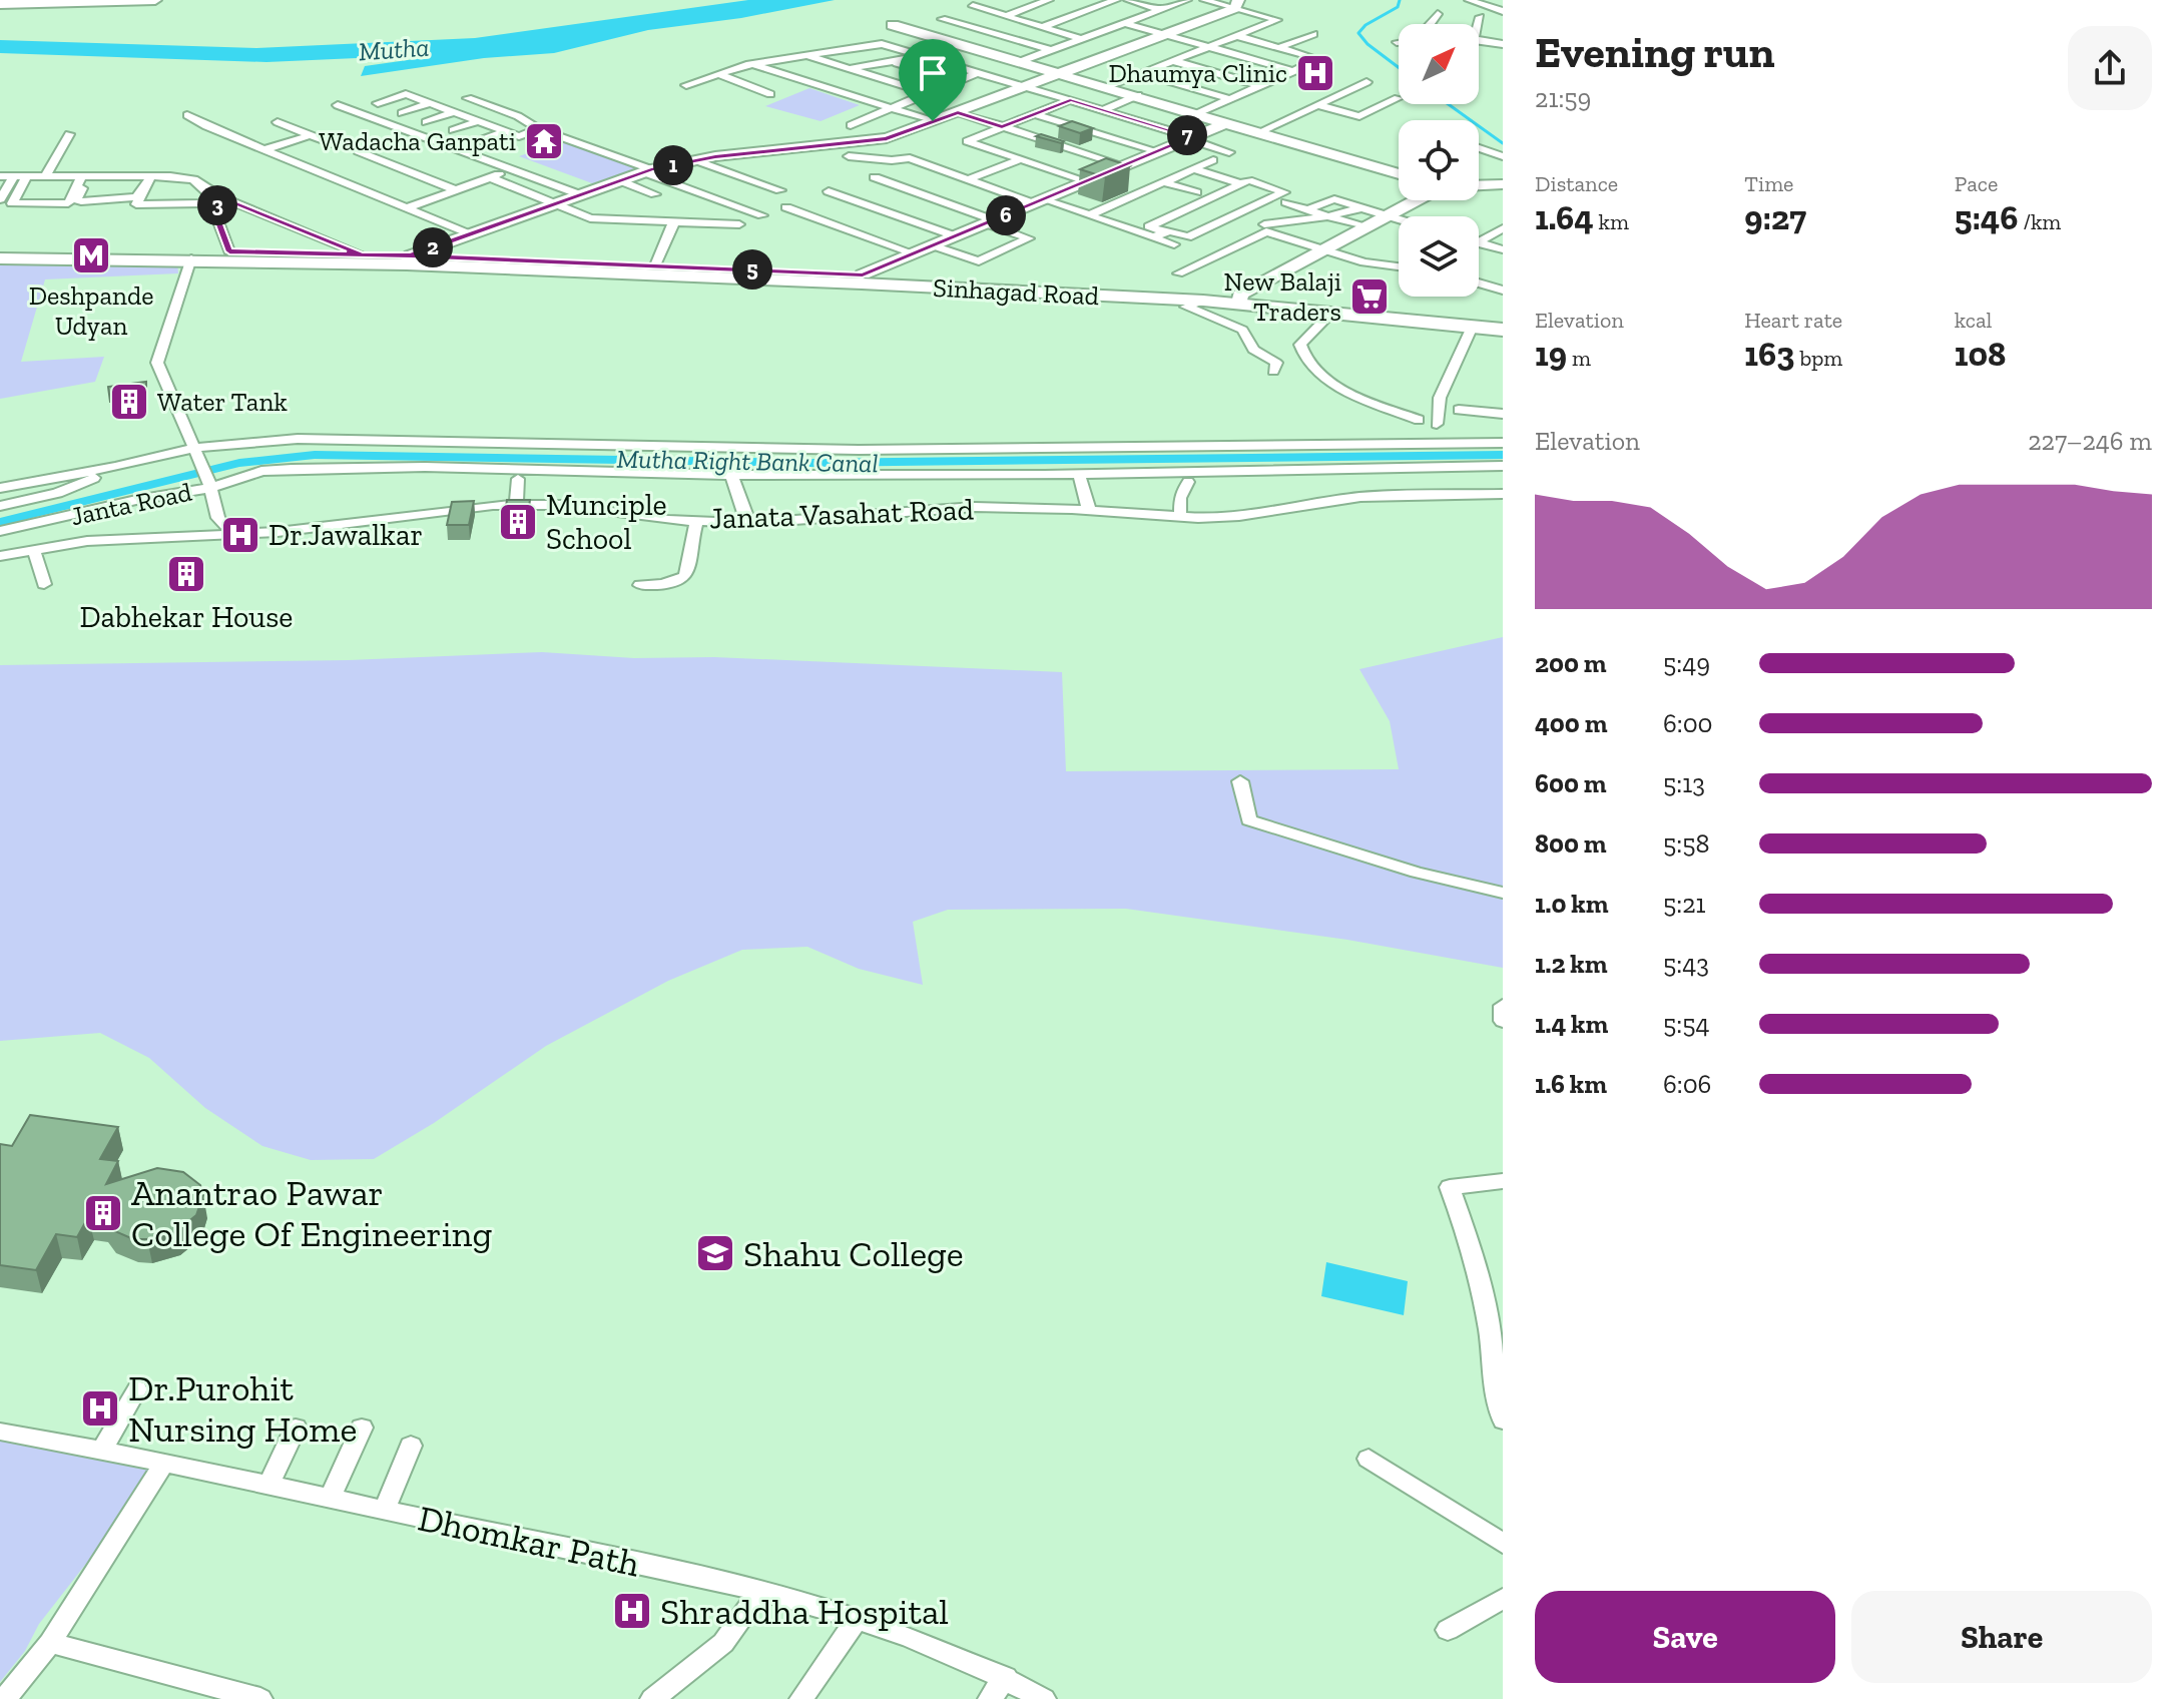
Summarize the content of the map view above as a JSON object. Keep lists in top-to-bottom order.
{
  "streets": {
    "main road": ["Sinhagad Road"],
    "street": ["Janta Road", "Janata Vasahat Road", "Dhomkar Path"]
  },
  "crossings": [
    ["Sinhagad Road", "Janta Road"]
  ],
  "water": ["Mutha", "Mutha Right Bank Canal"],
  "places": {
    "hospital": [
      "Dhaumya Clinic",
      "Dr.Jawalkar",
      "Dr.Purohit Nursing Home",
      "Shraddha Hospital"
    ],
    "temple": ["Wadacha Ganpati"],
    "metro station": ["Deshpande Udyan"],
    "supermarket": ["New Balaji Traders"],
    "building": [
      "Water Tank",
      "Munciple School",
      "Dabhekar House",
      "Anantrao Pawar College Of Engineering"
    ],
    "school or university": ["Shahu College"]
  },
  "north": "top right",
  "page": {
    "heading": ["Evening run", "21:59"],
    "pins": [
      "7",
      "1",
      "3",
      "6",
      "2",
      "5"
    ],
    "stats": [
      ["Distance", "1.64 km"],
      ["Time", "9:27"],
      ["Pace", "5:46 /km"],
      ["Elevation", "19 m"],
      ["Heart rate", "163 bpm"],
      ["kcal", "108"]
    ],
    "chart": ["Elevation", "227–246 m"],
    "list": [
      {
        "name": "200 m",
        "note": "5:49"
      },
      {
        "name": "400 m",
        "note": "6:00"
      },
      {
        "name": "600 m",
        "note": "5:13"
      },
      {
        "name": "800 m",
        "note": "5:58"
      },
      {
        "name": "1.0 km",
        "note": "5:21"
      },
      {
        "name": "1.2 km",
        "note": "5:43"
      },
      {
        "name": "1.4 km",
        "note": "5:54"
      },
      {
        "name": "1.6 km",
        "note": "6:06"
      }
    ],
    "buttons": ["Save", "Share"]
  }
}
